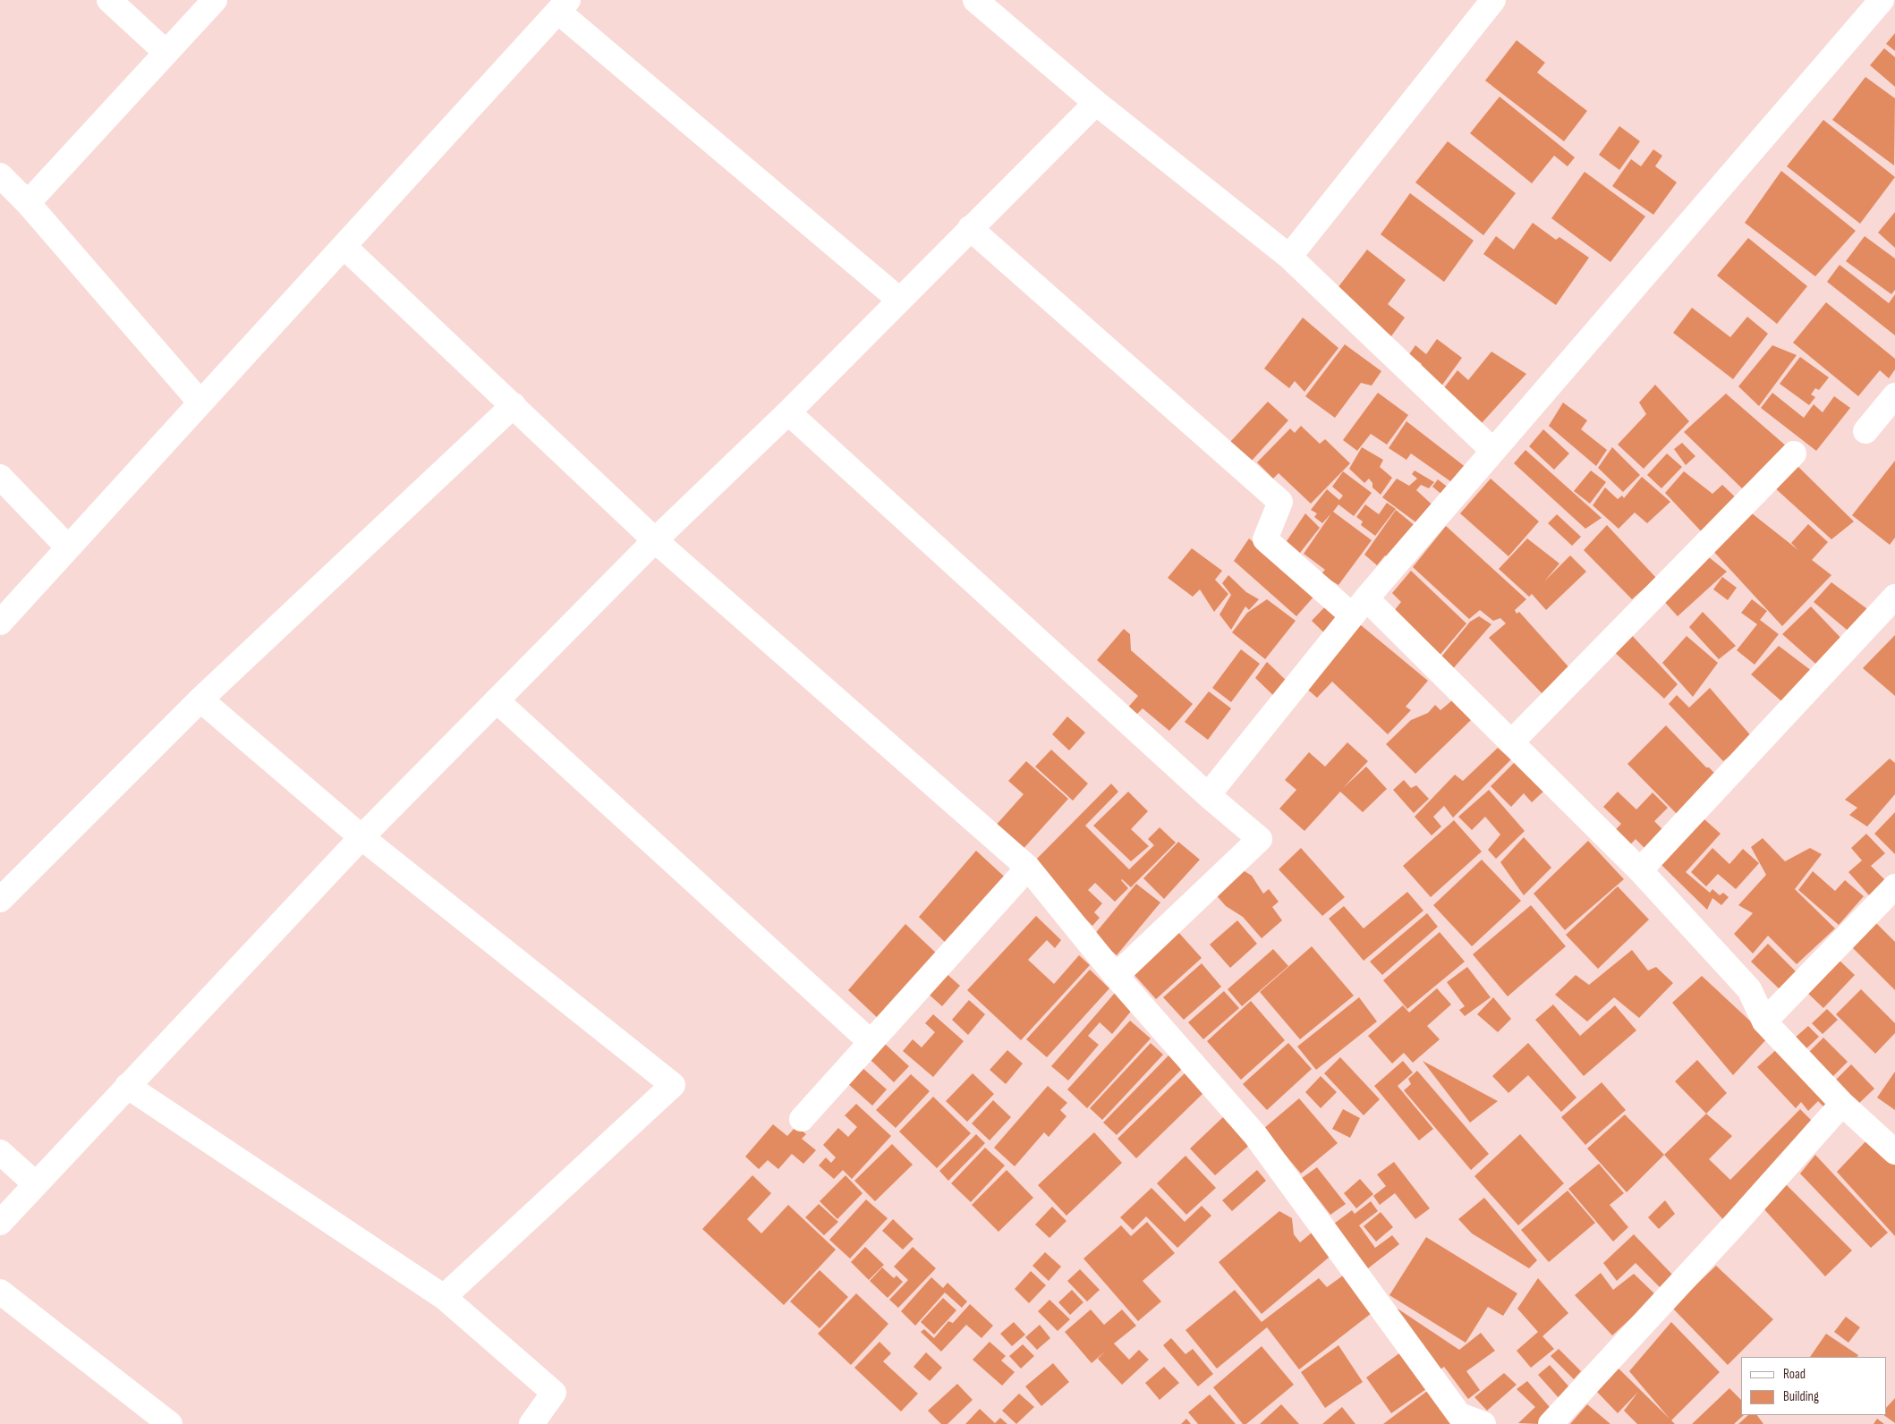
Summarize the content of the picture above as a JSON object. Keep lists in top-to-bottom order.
{
  "legend": ["Road", "Building"]
}
